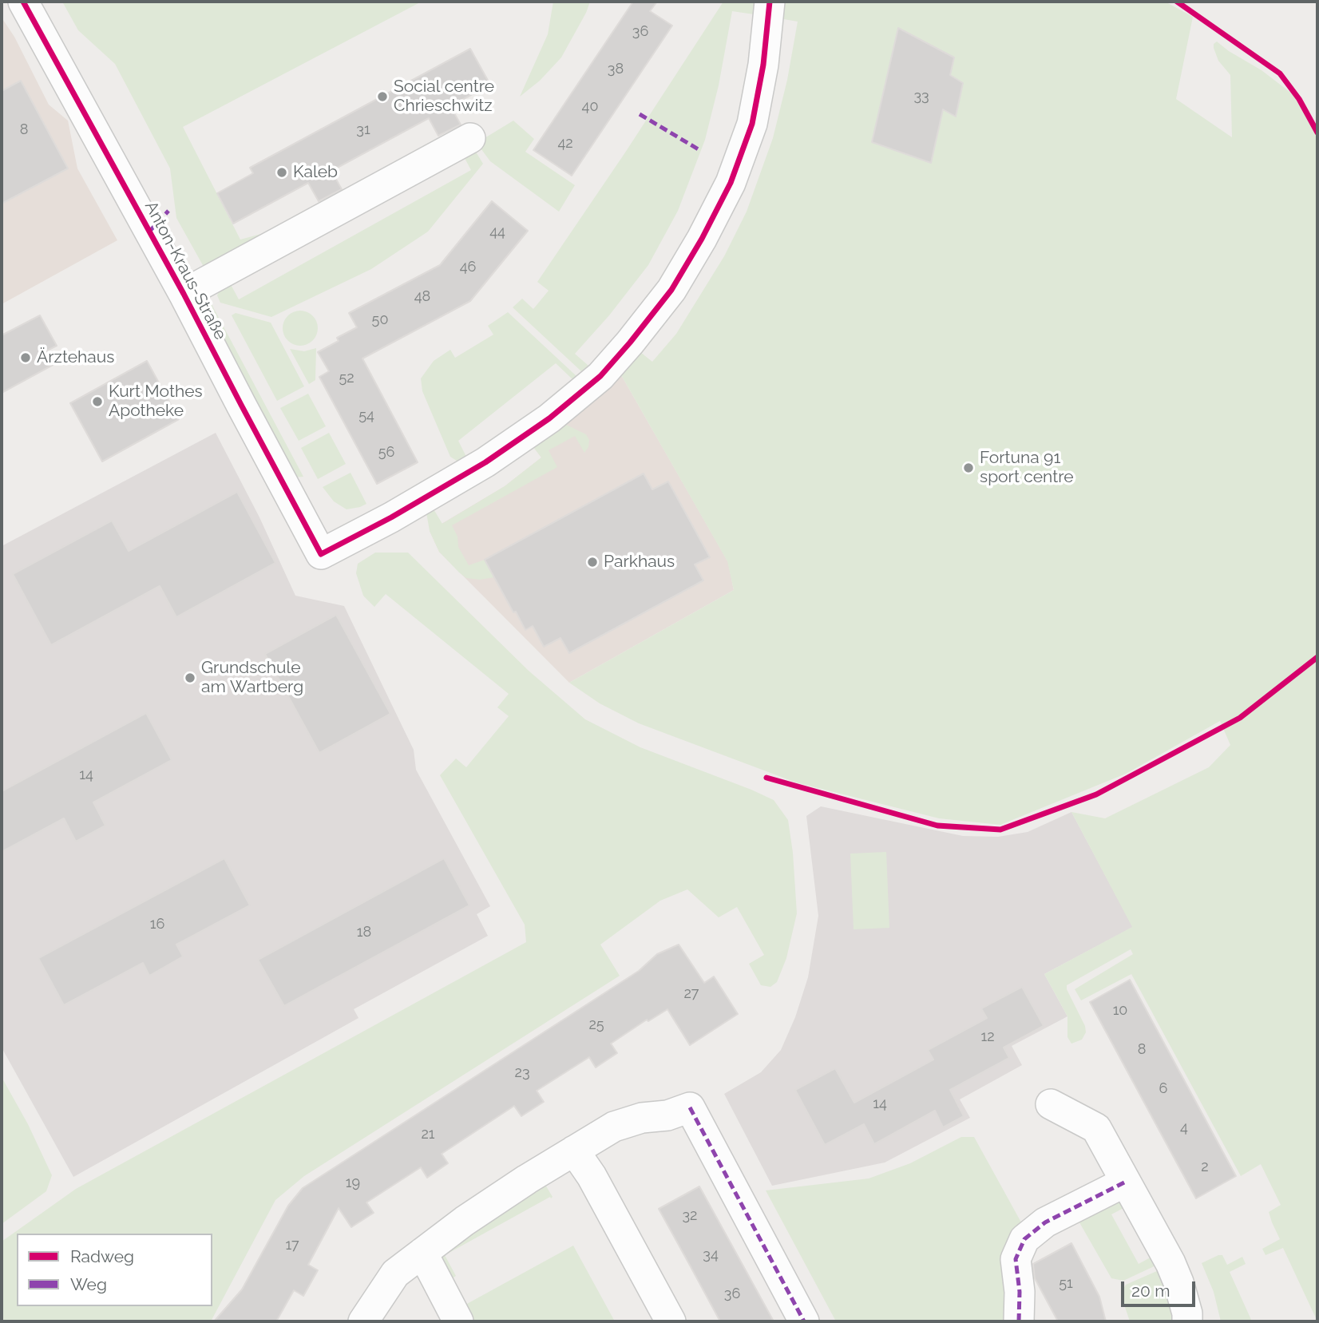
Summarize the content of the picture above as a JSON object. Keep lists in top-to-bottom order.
{
  "streets": {
    "street": ["Anton-Kraus-Straße"]
  },
  "places": [
    "Social centre Chrieschwitz",
    "Kaleb",
    "Ärztehaus",
    "Kurt Mothes Apotheke",
    "Fortuna 91 sport centre",
    "Parkhaus",
    "Grundschule am Wartberg"
  ],
  "house_numbers": [
    "36",
    "38",
    "33",
    "40",
    "8",
    "31",
    "42",
    "44",
    "46",
    "48",
    "50",
    "52",
    "54",
    "56",
    "14",
    "16",
    "18",
    "27",
    "10",
    "25",
    "12",
    "8",
    "23",
    "6",
    "14",
    "4",
    "21",
    "2",
    "19",
    "32",
    "17",
    "34",
    "51",
    "36"
  ],
  "legend": ["Radweg", "Weg"],
  "scale_bar": "20 m"
}
